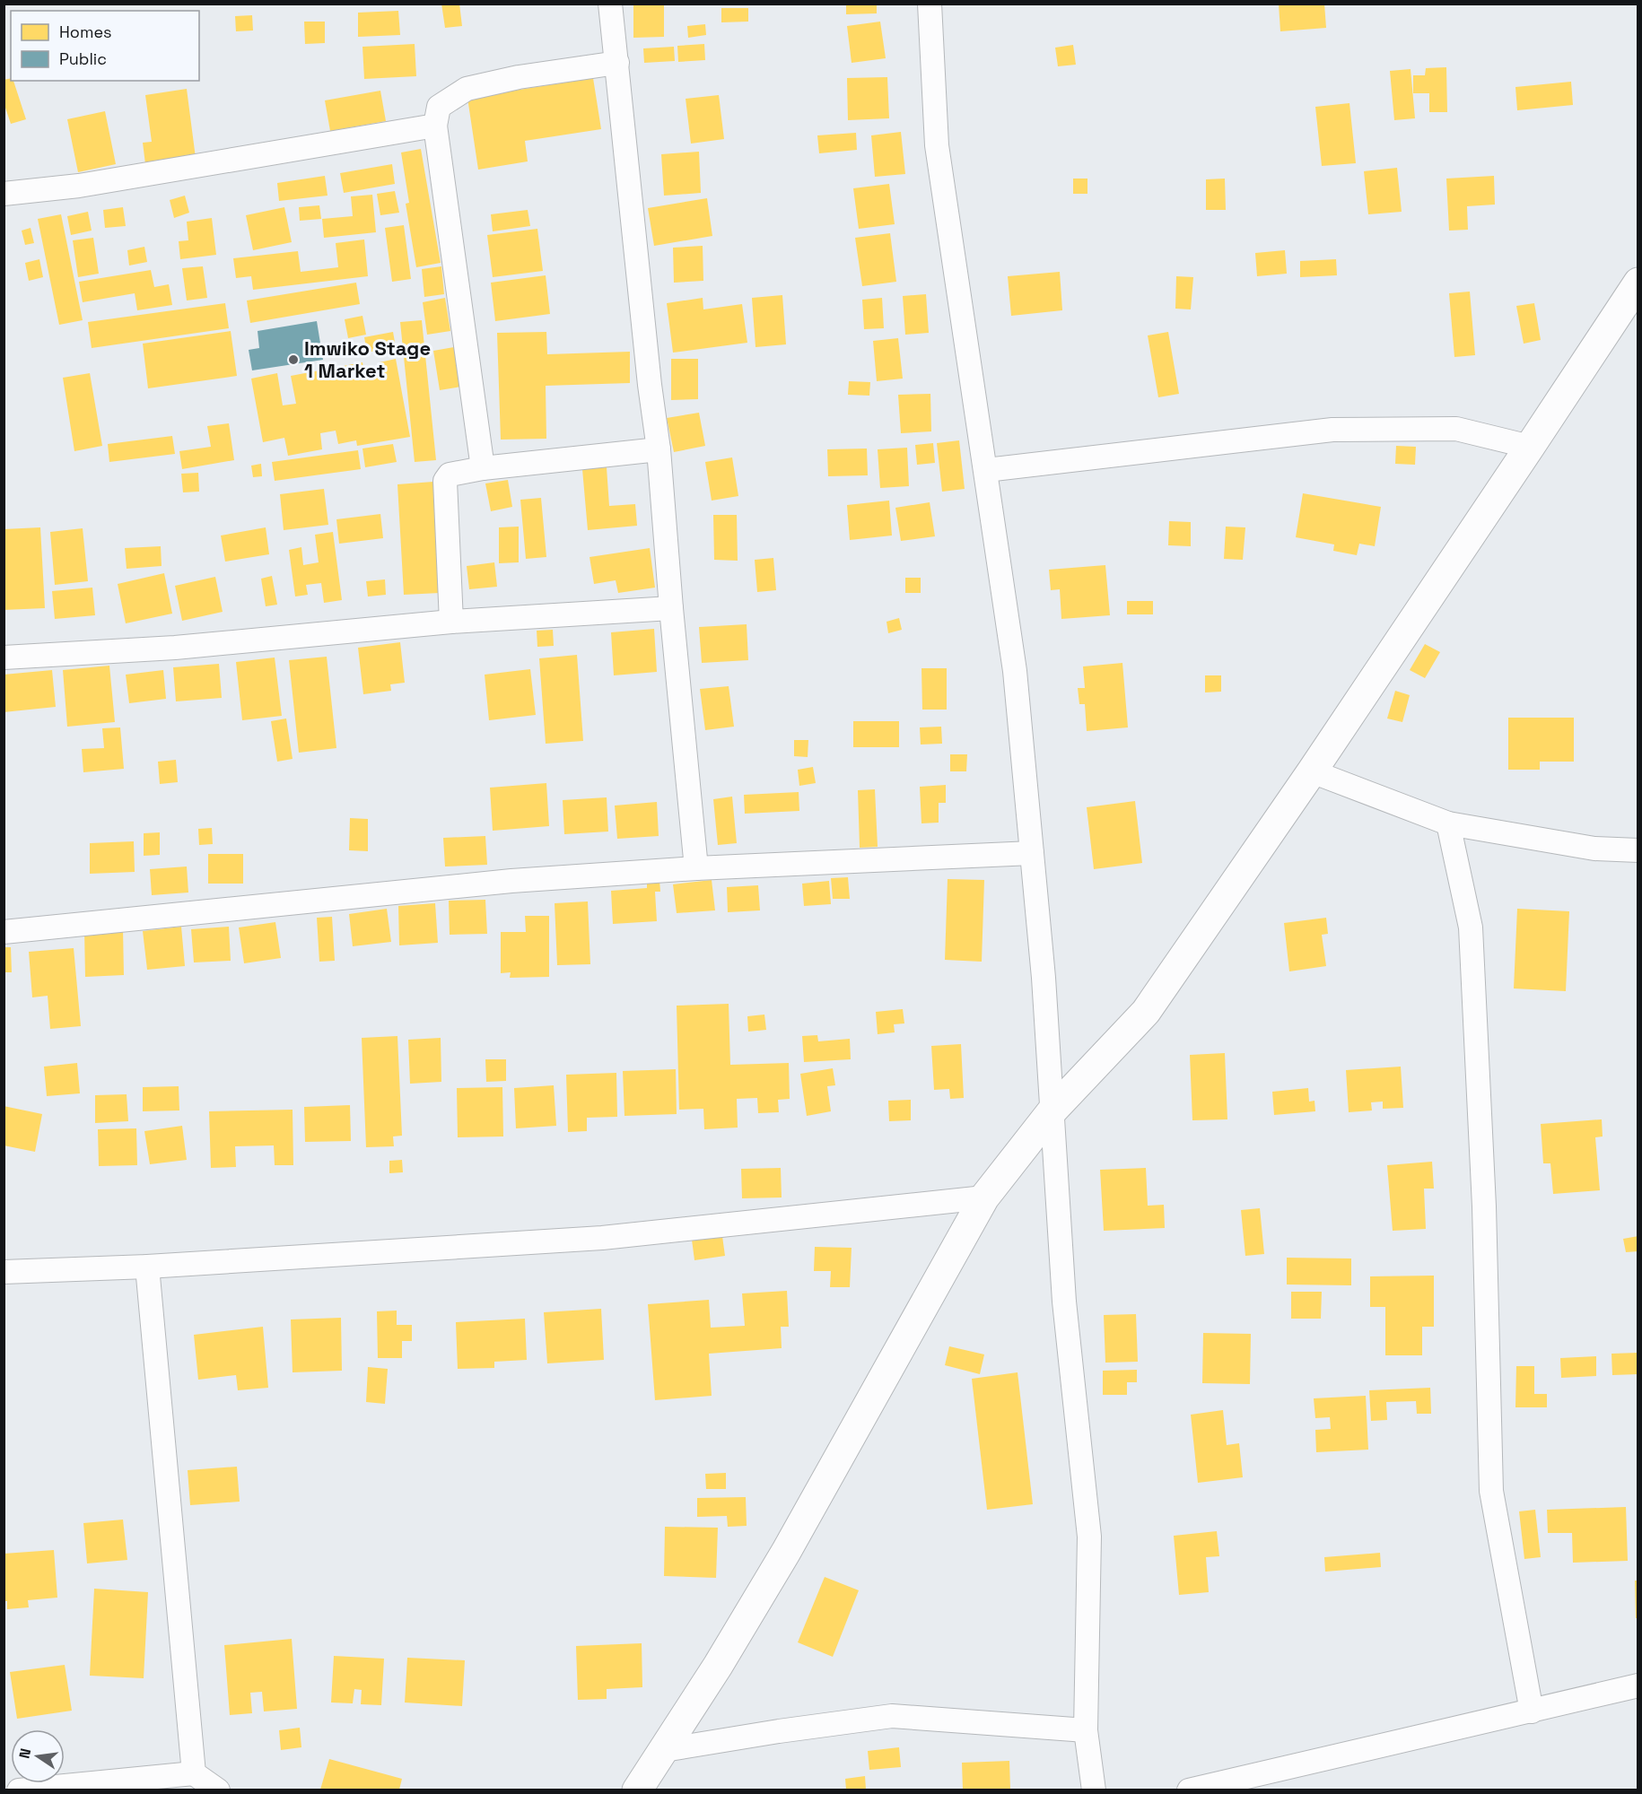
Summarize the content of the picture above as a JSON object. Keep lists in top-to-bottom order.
{
  "places": ["Imwiko Stage 1 Market"],
  "legend": ["Homes", "Public"],
  "north": "left"
}
